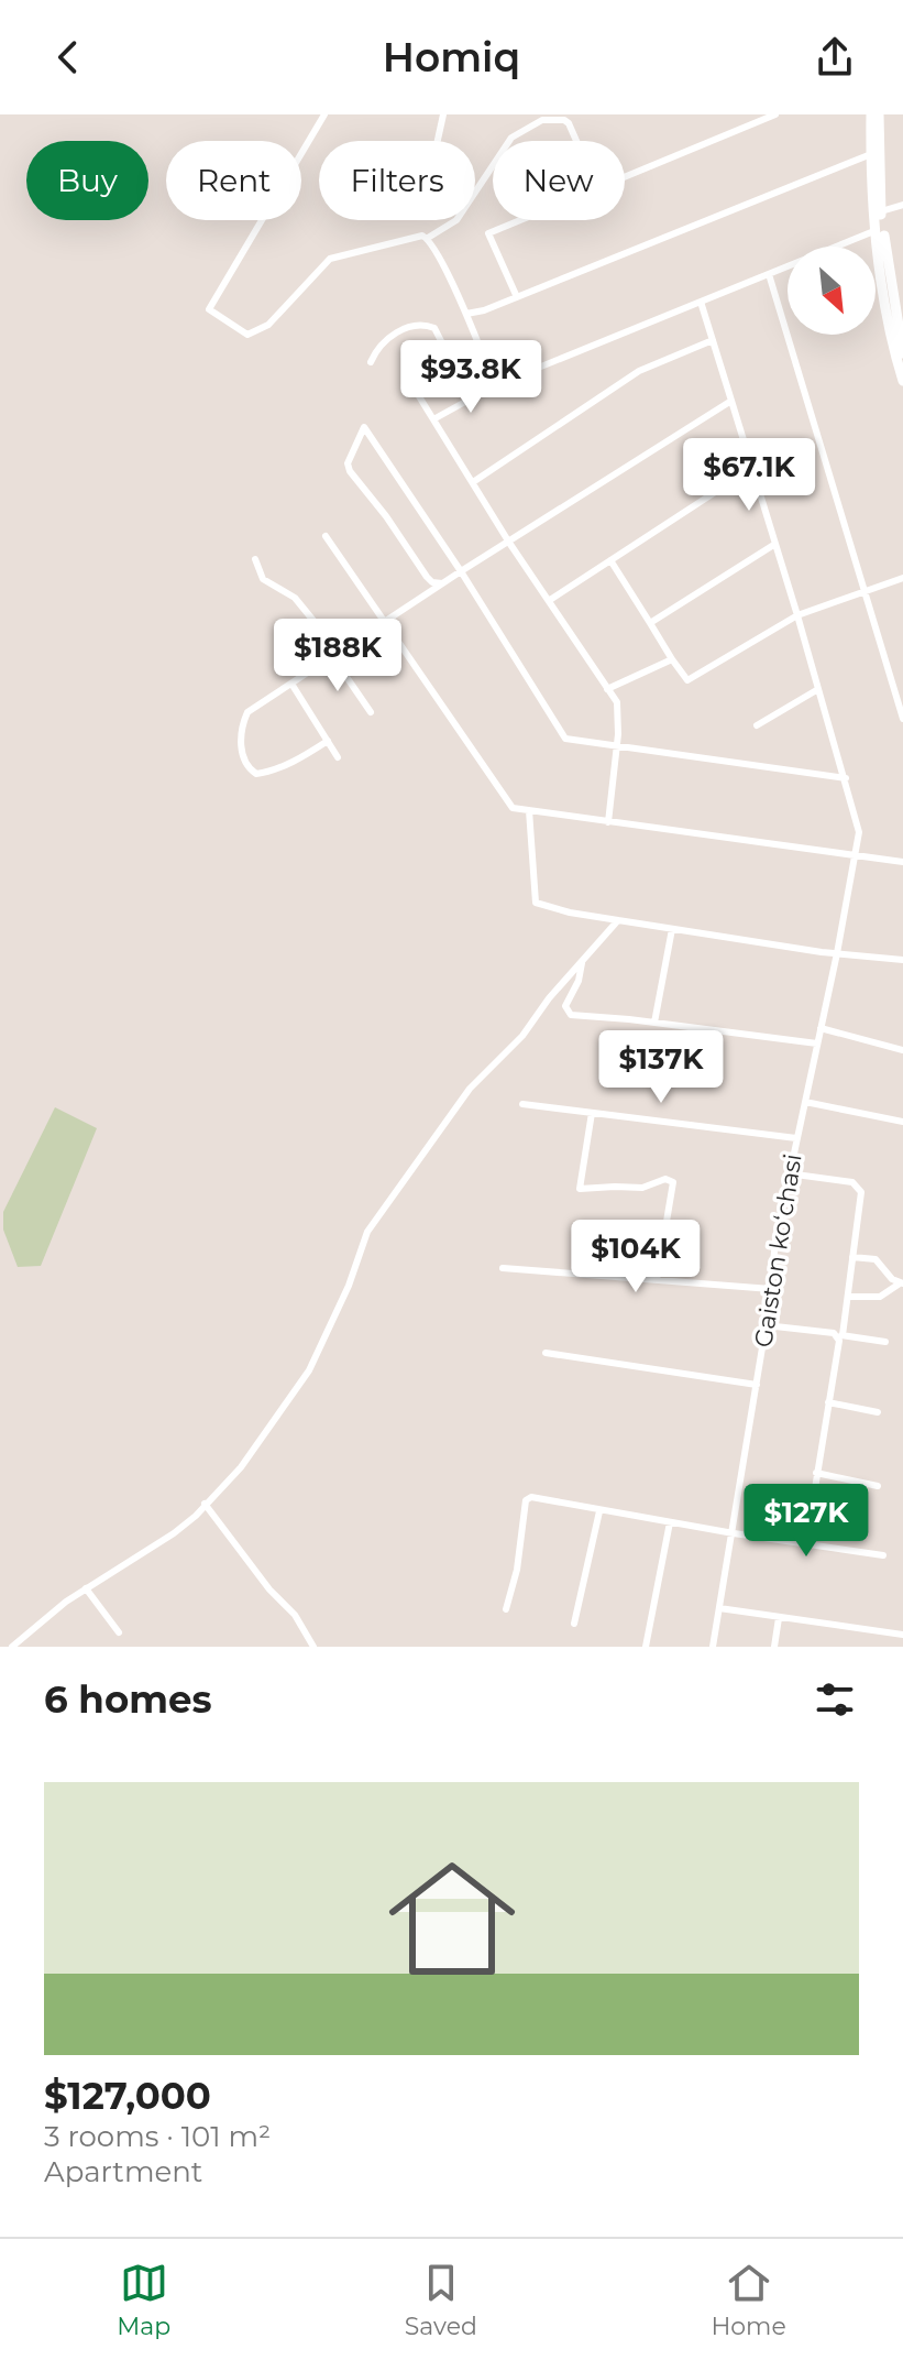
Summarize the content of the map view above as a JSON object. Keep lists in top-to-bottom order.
{
  "streets": {
    "street": ["Gaiston koʻchasi"]
  },
  "north": "bottom right",
  "page": {
    "header": "Homiq",
    "chip": [
      "Buy",
      "Rent",
      "Filters",
      "New"
    ],
    "price": [
      "$93.8K",
      "$67.1K",
      "$188K",
      "$137K",
      "$104K",
      "$127K"
    ],
    "heading": "6 homes",
    "list": [
      {
        "name": "$127,000",
        "note": "3 rooms · 101 m² · Apartment"
      }
    ],
    "tabs": ["Map", "Saved", "Home"]
  }
}
